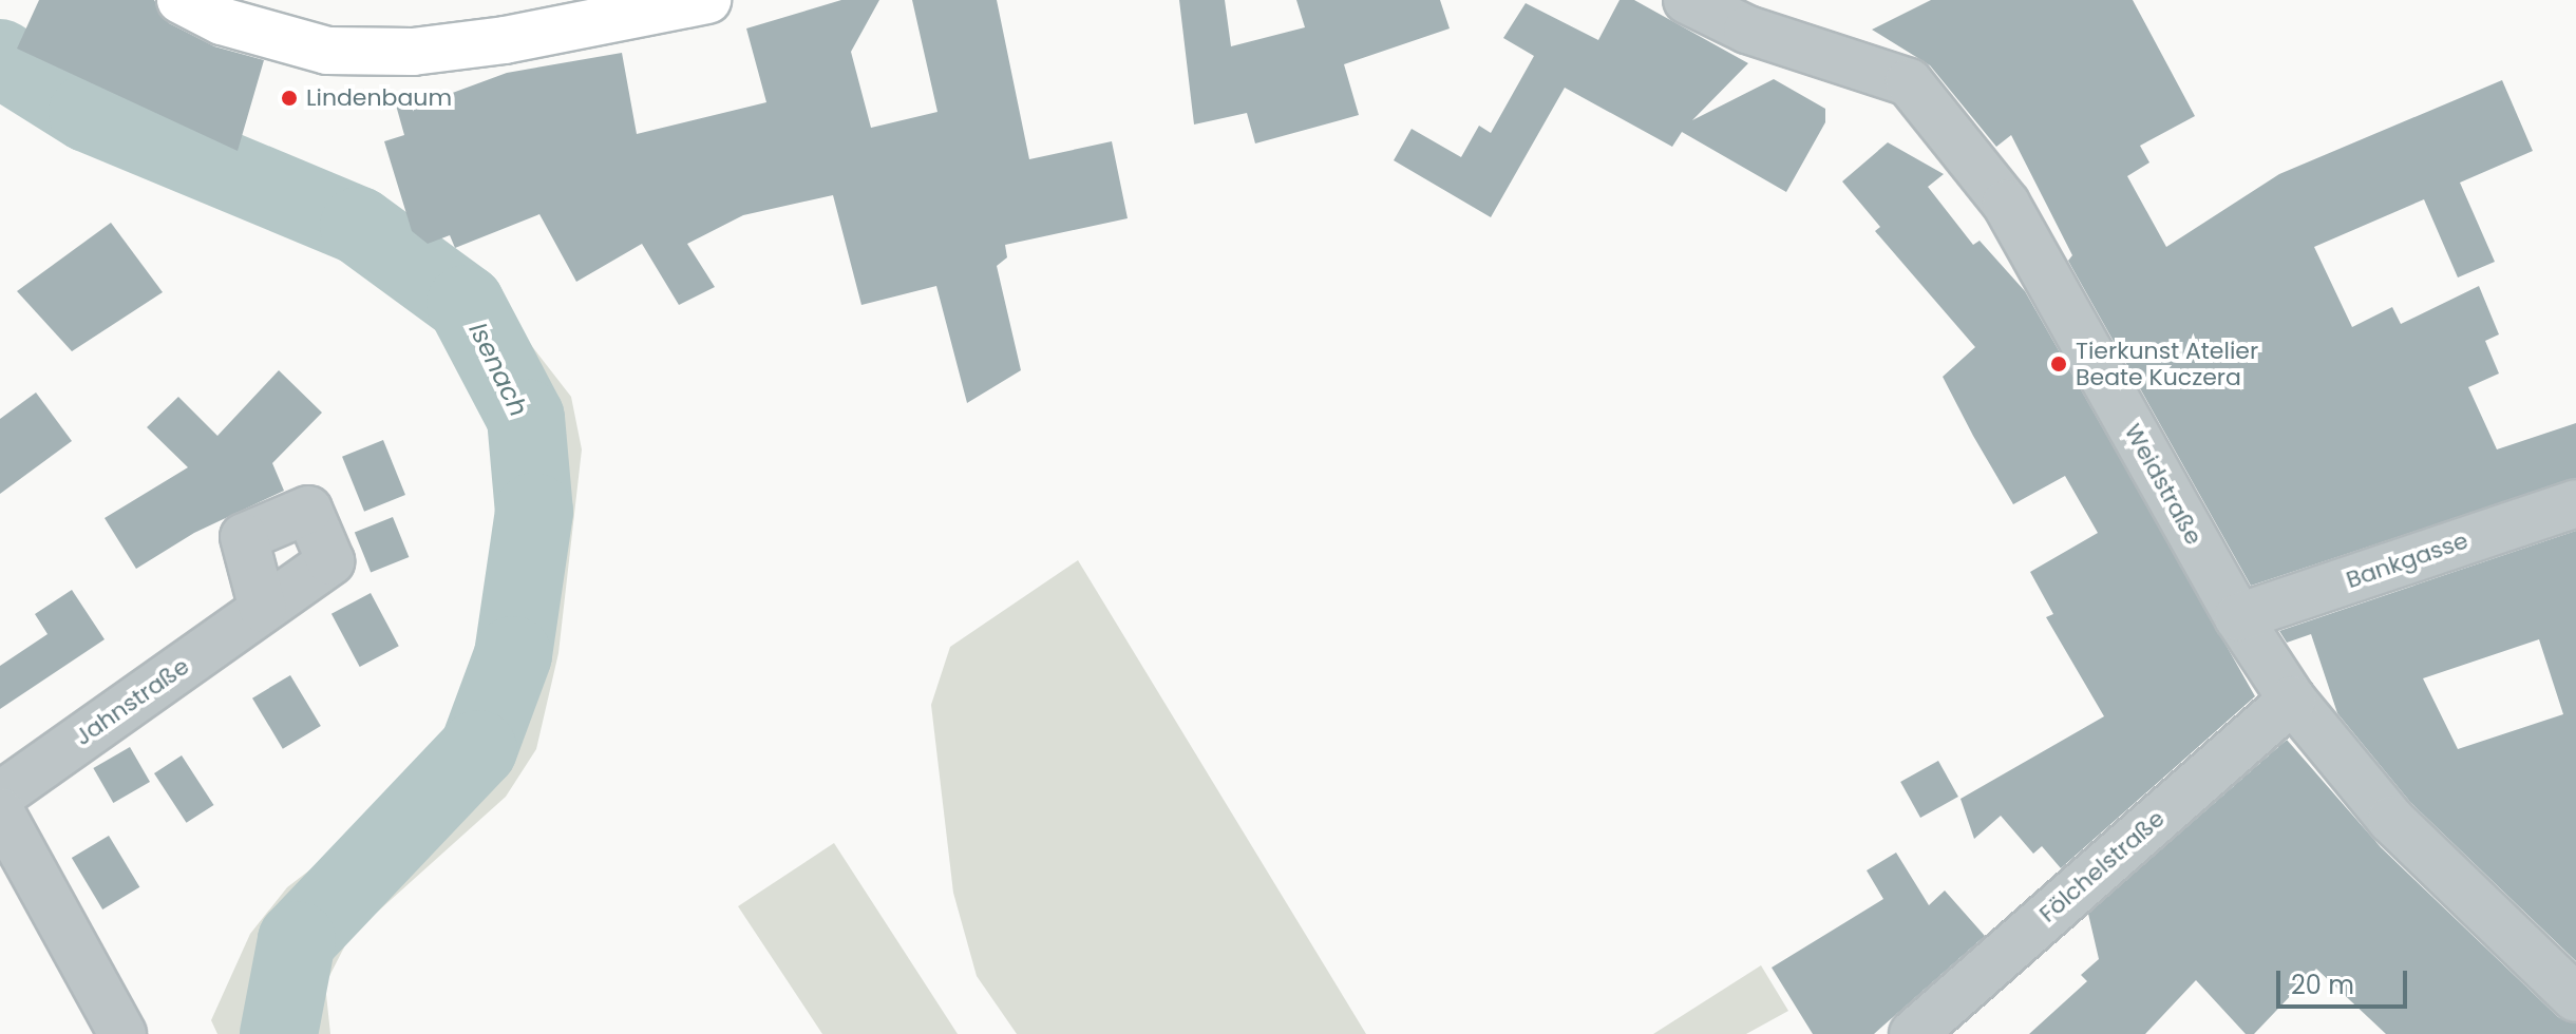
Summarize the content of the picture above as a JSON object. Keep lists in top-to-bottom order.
{
  "streets": {
    "street": [
      "Weidstraße",
      "Bankgasse",
      "Jahnstraße",
      "Fölchelstraße"
    ]
  },
  "crossings": [
    ["Weidstraße", "Bankgasse"],
    ["Weidstraße", "Fölchelstraße"]
  ],
  "water": ["Isenach"],
  "places": ["Lindenbaum", "Tierkunst Atelier Beate Kuczera"],
  "scale_bar": "20 m"
}
